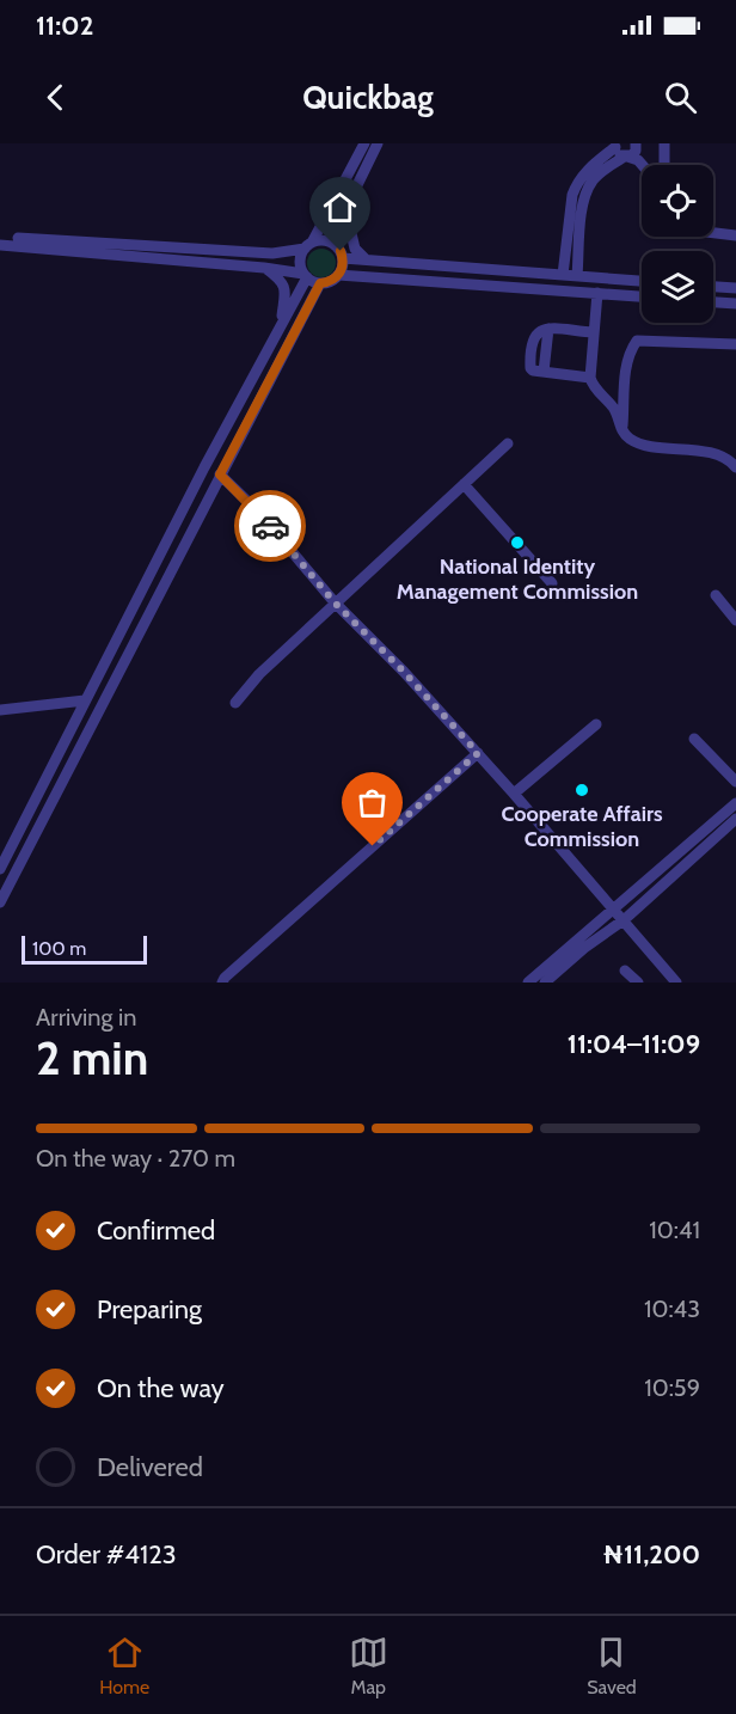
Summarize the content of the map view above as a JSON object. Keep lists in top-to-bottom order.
{
  "places": ["National Identity Management Commission", "Cooperate Affairs Commission"],
  "scale_bar": "100 m",
  "page": {
    "status": "11:02",
    "header": "Quickbag",
    "scale": "100 m",
    "heading": ["2 min", "Arriving in", "11:04–11:09"],
    "panel": ["Order #4123", "₦11,200"],
    "bar": "On the way · 270 m",
    "list": [
      ["Confirmed", "10:41"],
      ["Preparing", "10:43"],
      ["On the way", "10:59"],
      "Delivered"
    ],
    "tabs": ["Home", "Map", "Saved"]
  }
}
